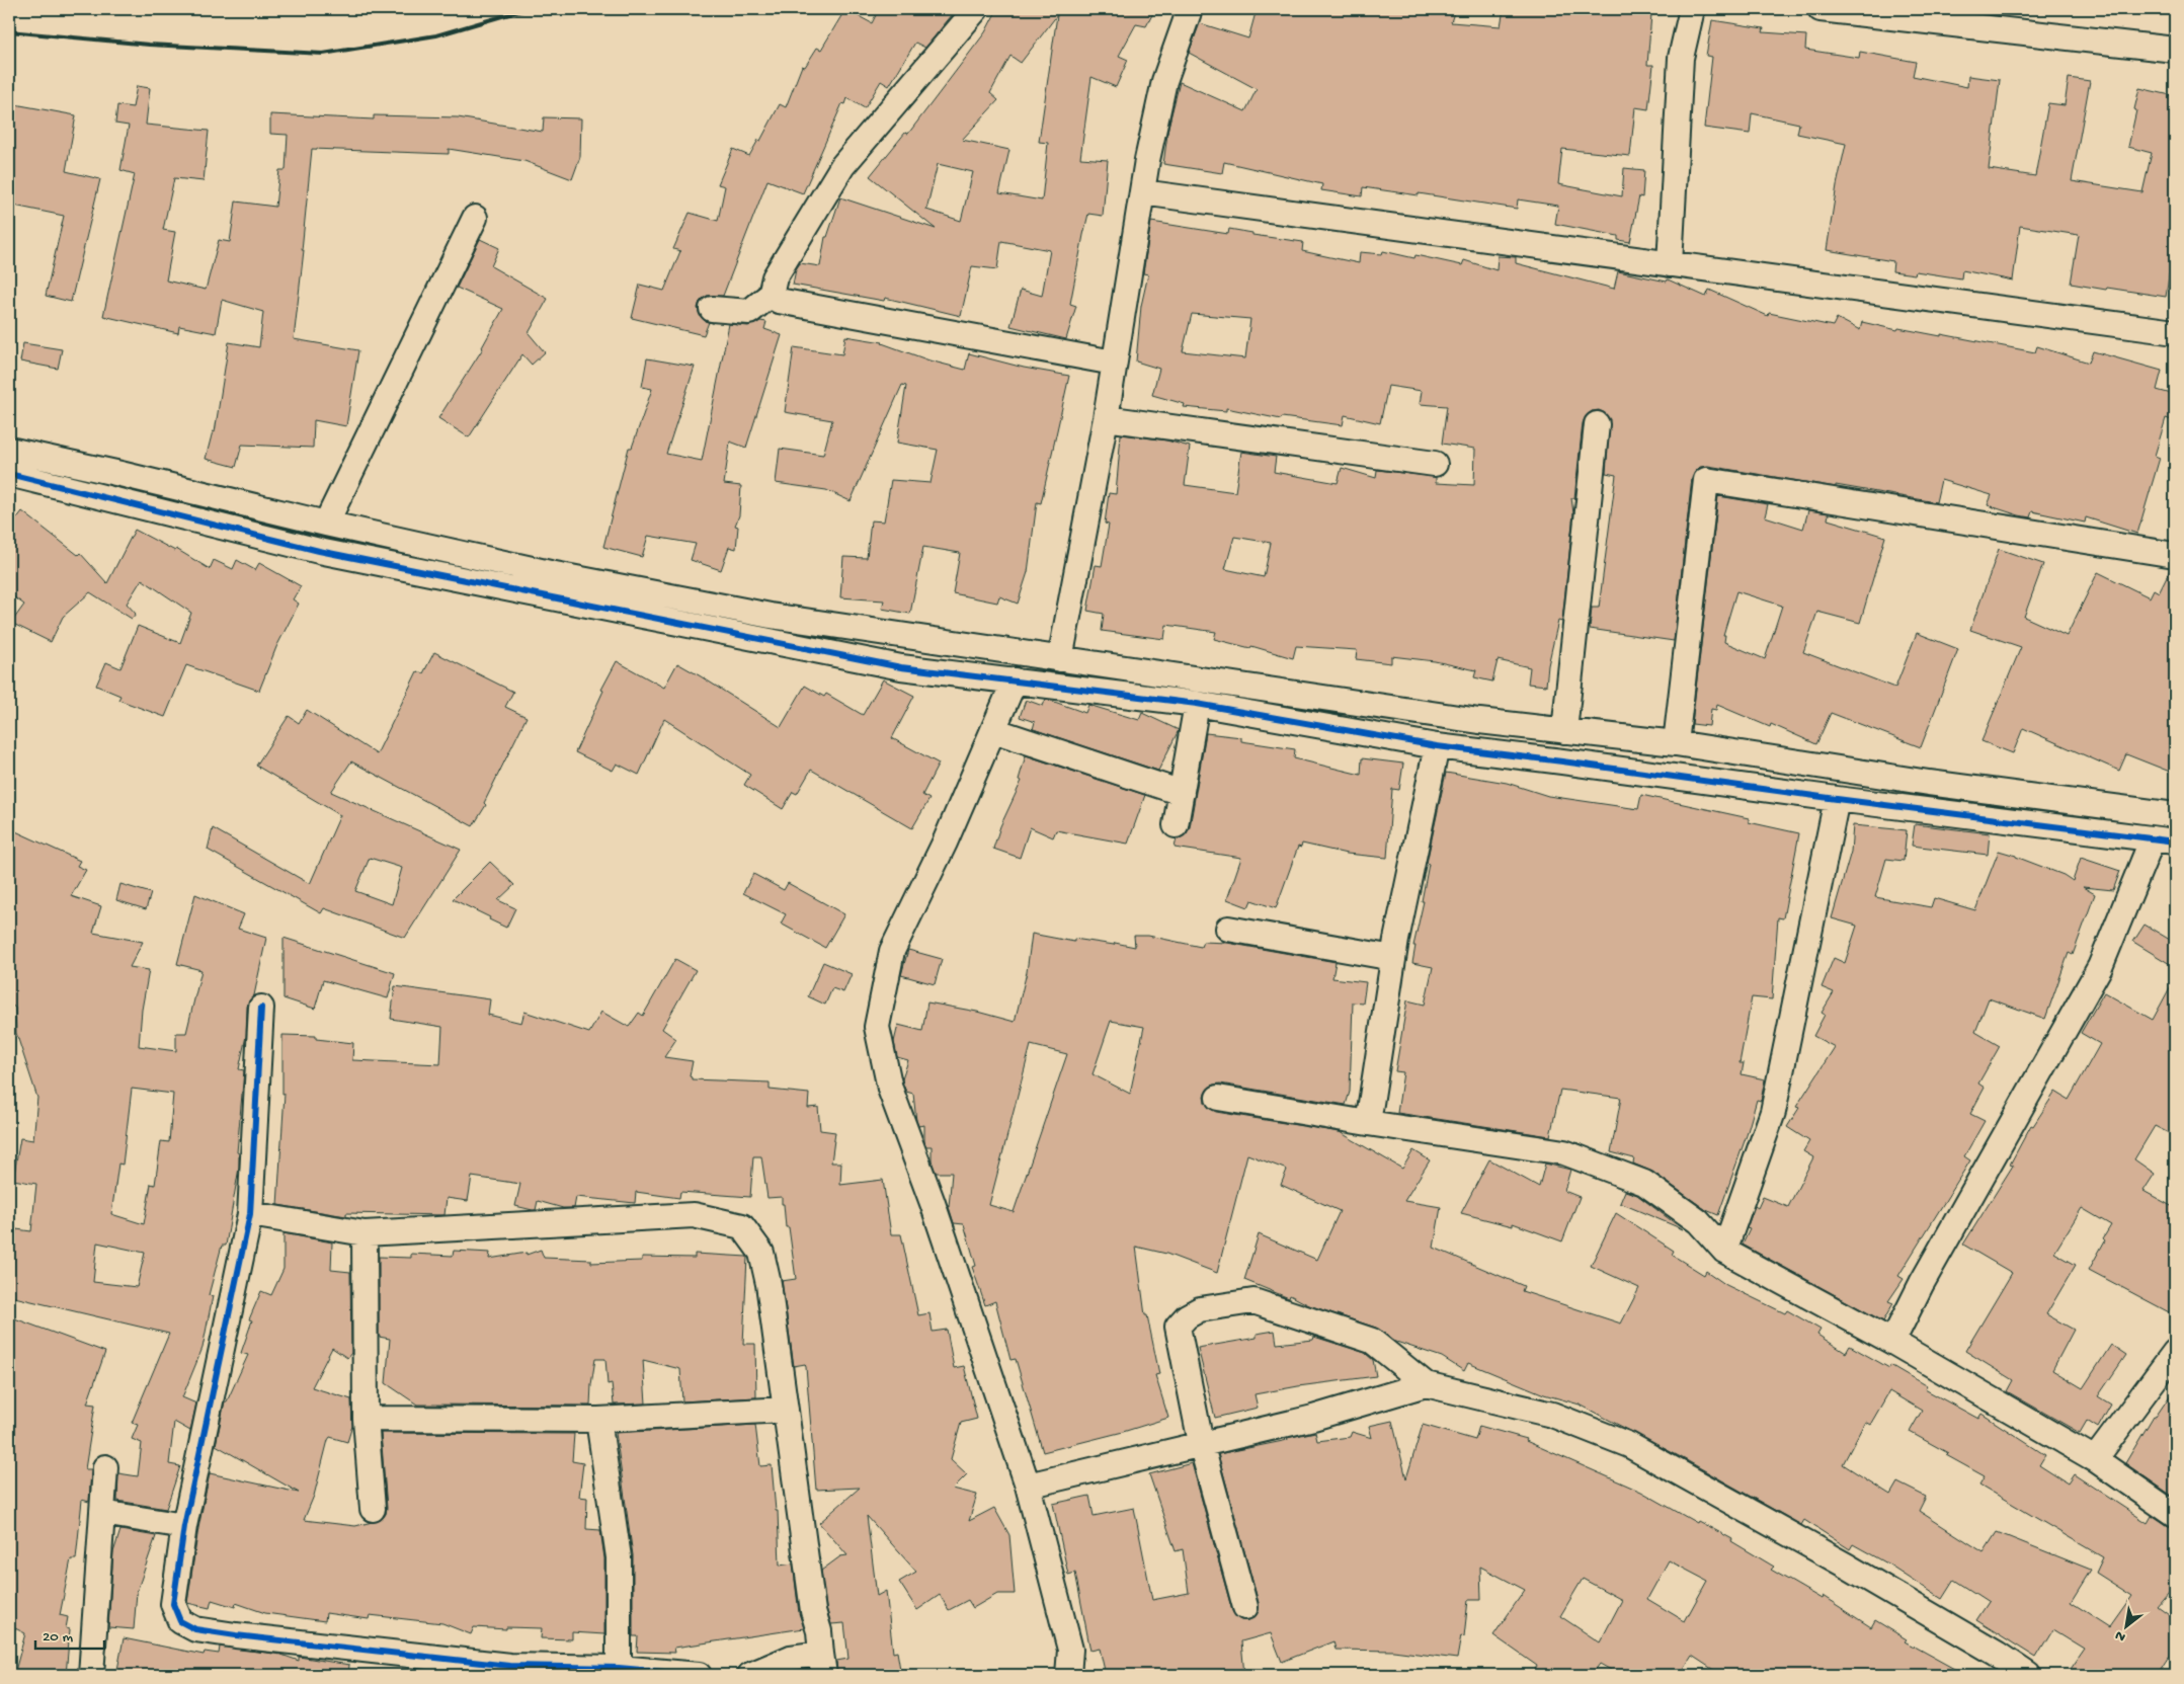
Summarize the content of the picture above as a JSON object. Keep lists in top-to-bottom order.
{
  "scale_bar": "20 m",
  "north": "bottom left"
}
